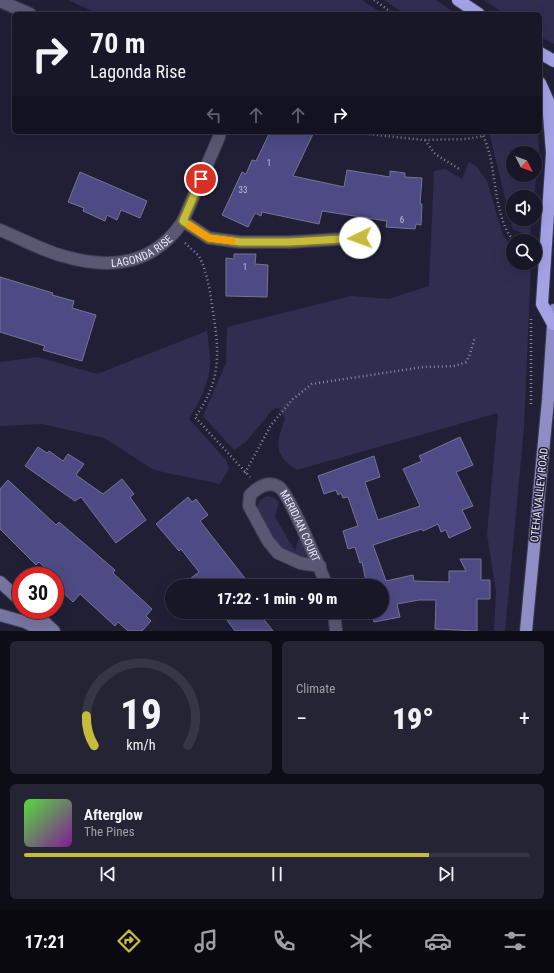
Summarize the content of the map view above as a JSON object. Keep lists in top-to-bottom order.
{
  "streets": {
    "main road": ["OTEHA VALLEY ROAD"],
    "street": ["LAGONDA RISE", "MERIDIAN COURT"]
  },
  "house_numbers": [
    "1",
    "33",
    "6",
    "1"
  ],
  "north": "bottom right",
  "page": {
    "turn": ["70 m", "Lagonda Rise"],
    "limit": "30",
    "trip": "17:22 · 1 min · 90 m",
    "tile": "Climate",
    "heat": ["−", "19°", "+"],
    "song": ["Afterglow", "The Pines"],
    "tabs": "17:21",
    "gauge": ["19", "km/h"]
  }
}
